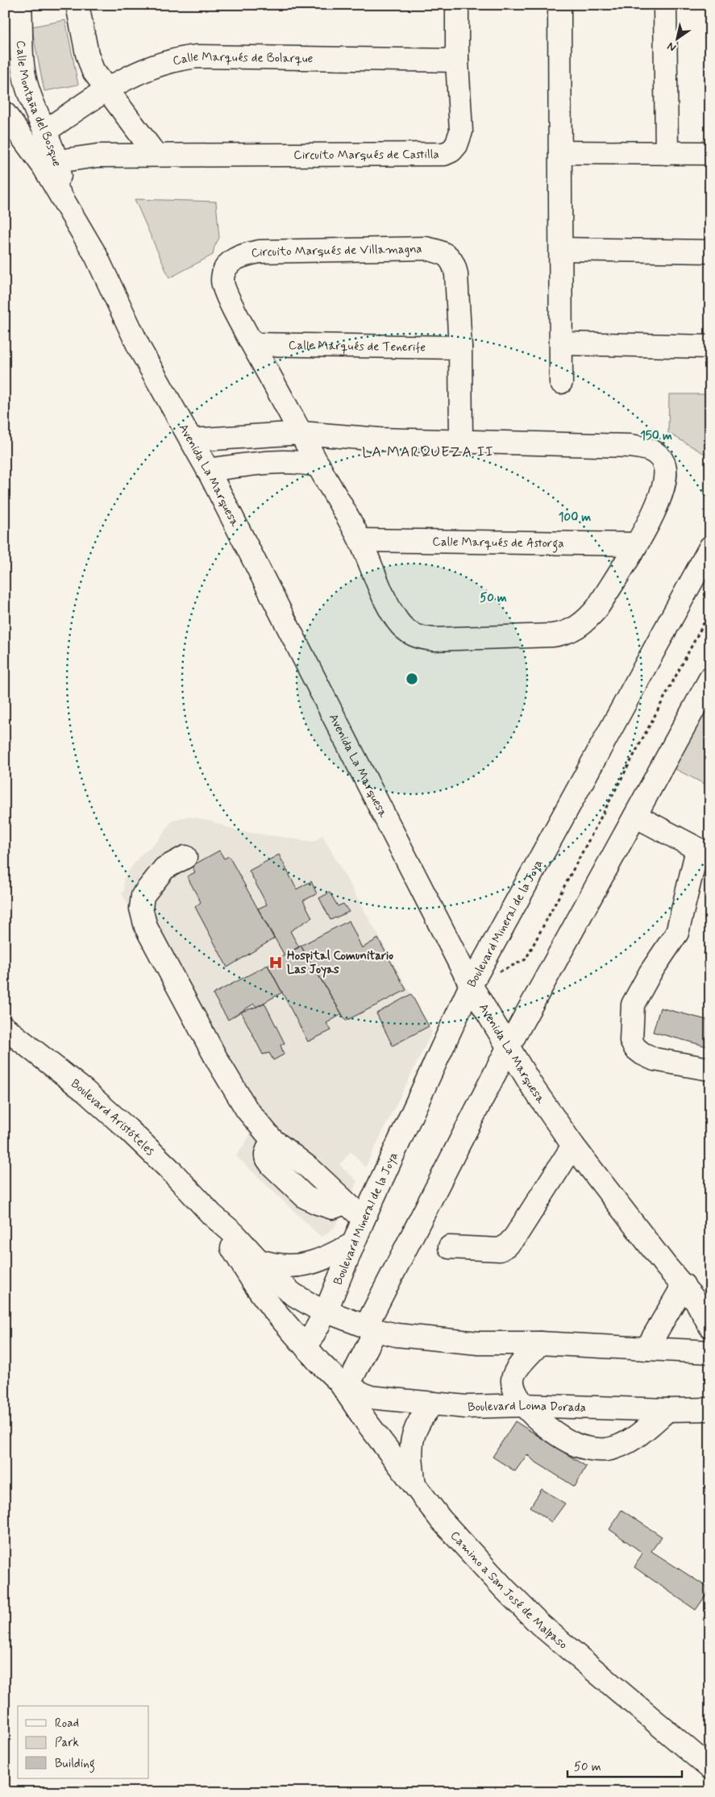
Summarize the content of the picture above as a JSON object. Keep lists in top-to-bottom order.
{
  "streets": {
    "street": [
      "Calle Marqués de Bolarque",
      "Calle Montaña del Bosque",
      "Circuito Marqués de Castilla",
      "Circuito Marqués de Villamagna",
      "Calle Marqués de Tenerife",
      "Avenida La Marquesa",
      "Calle Marqués de Astorga",
      "Boulevard Mineral de la Joya",
      "Boulevard Aristóteles",
      "Boulevard Loma Dorada",
      "Camino a San José de Malpaso"
    ]
  },
  "crossings": [
    ["Calle Marqués de Bolarque", "Calle Montaña del Bosque"],
    ["Calle Marqués de Bolarque", "Circuito Marqués de Castilla"],
    ["Calle Montaña del Bosque", "Circuito Marqués de Castilla"],
    ["Calle Montaña del Bosque", "Avenida La Marquesa"],
    ["Circuito Marqués de Villamagna", "Calle Marqués de Tenerife"],
    ["Circuito Marqués de Villamagna", "Avenida La Marquesa"],
    ["Circuito Marqués de Villamagna", "Calle Marqués de Astorga"],
    ["Avenida La Marquesa", "Boulevard Mineral de la Joya"],
    ["Boulevard Mineral de la Joya", "Boulevard Aristóteles"],
    ["Boulevard Aristóteles", "Boulevard Loma Dorada"],
    ["Boulevard Loma Dorada", "Camino a San José de Malpaso"]
  ],
  "districts": ["LA MARQUEZA II"],
  "places": {
    "hospital": ["Hospital Comunitario Las Joyas"]
  },
  "legend": ["Road", "Park", "Building"],
  "scale_bar": "50 m",
  "north": "bottom left",
  "rings": ["150 m", "100 m", "50 m"]
}
